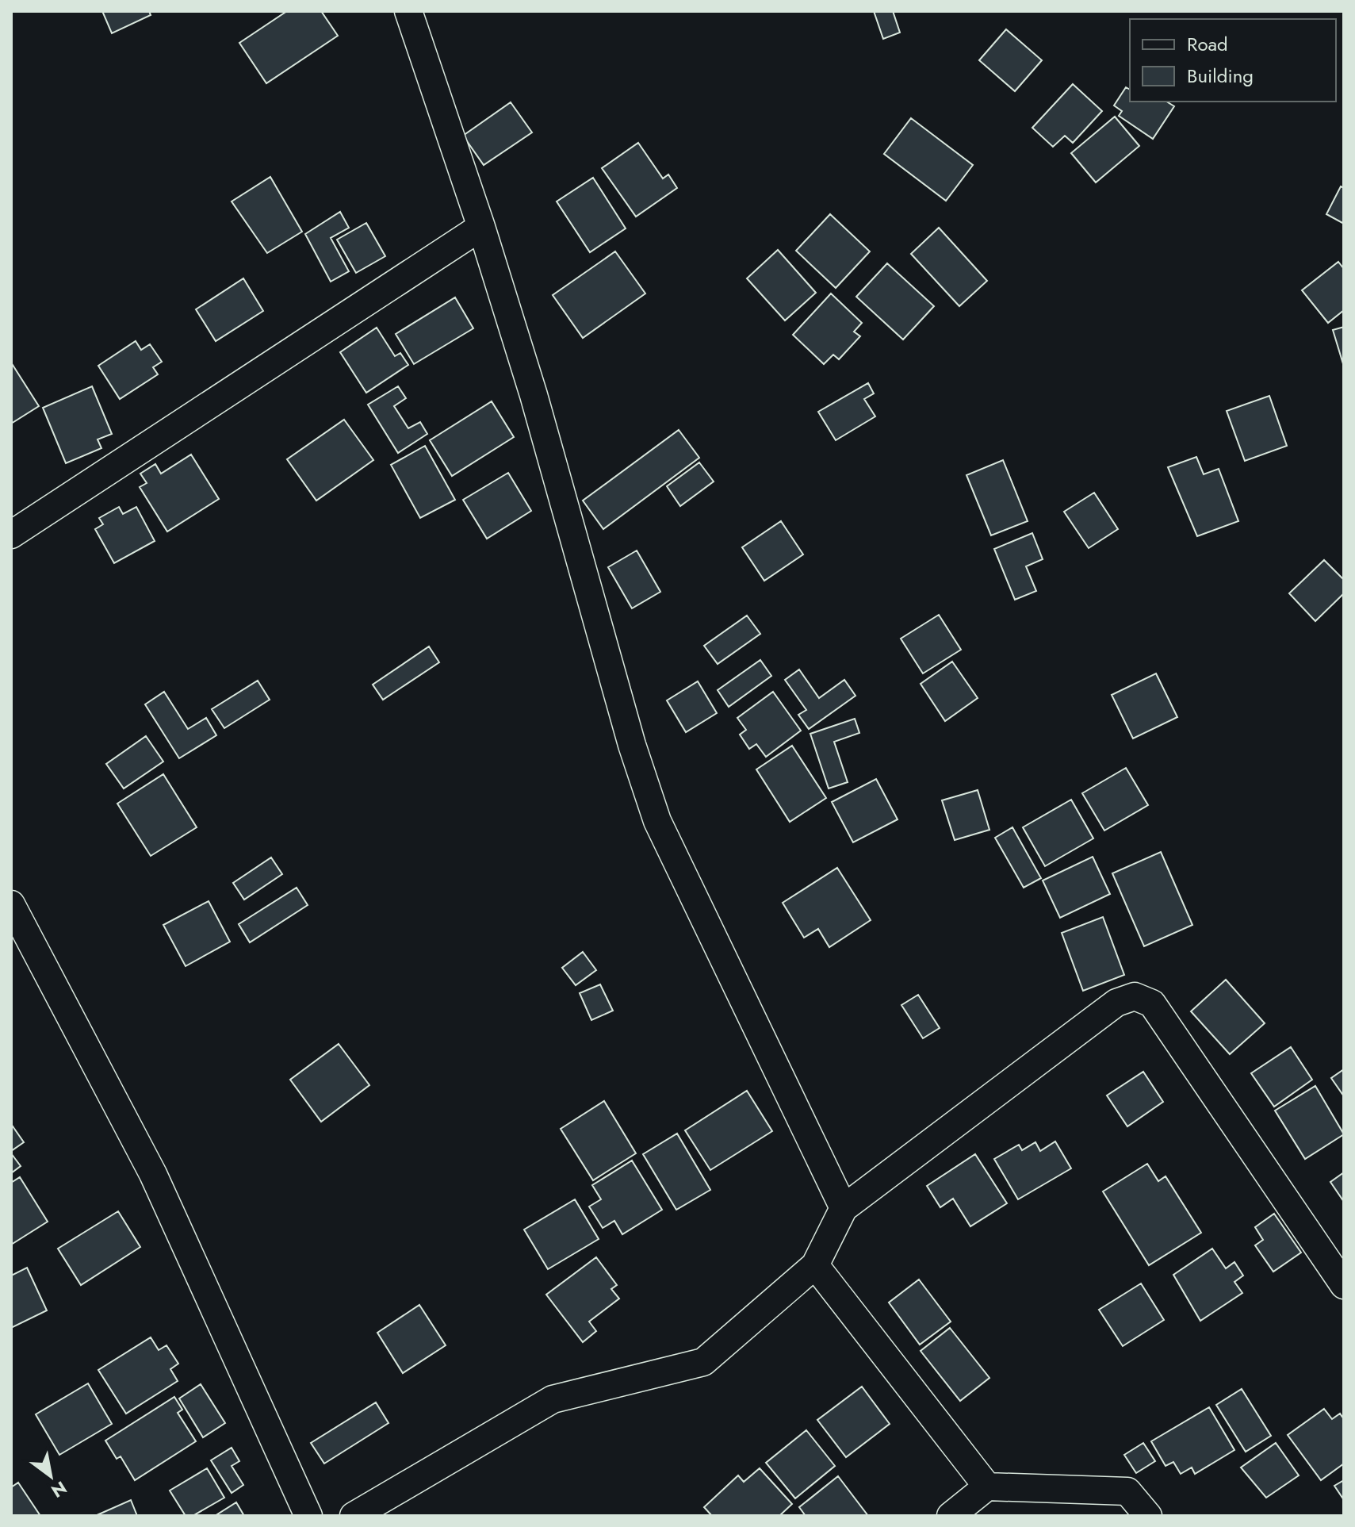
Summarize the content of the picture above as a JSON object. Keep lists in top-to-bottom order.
{
  "legend": ["Road", "Building"],
  "north": "bottom right"
}
